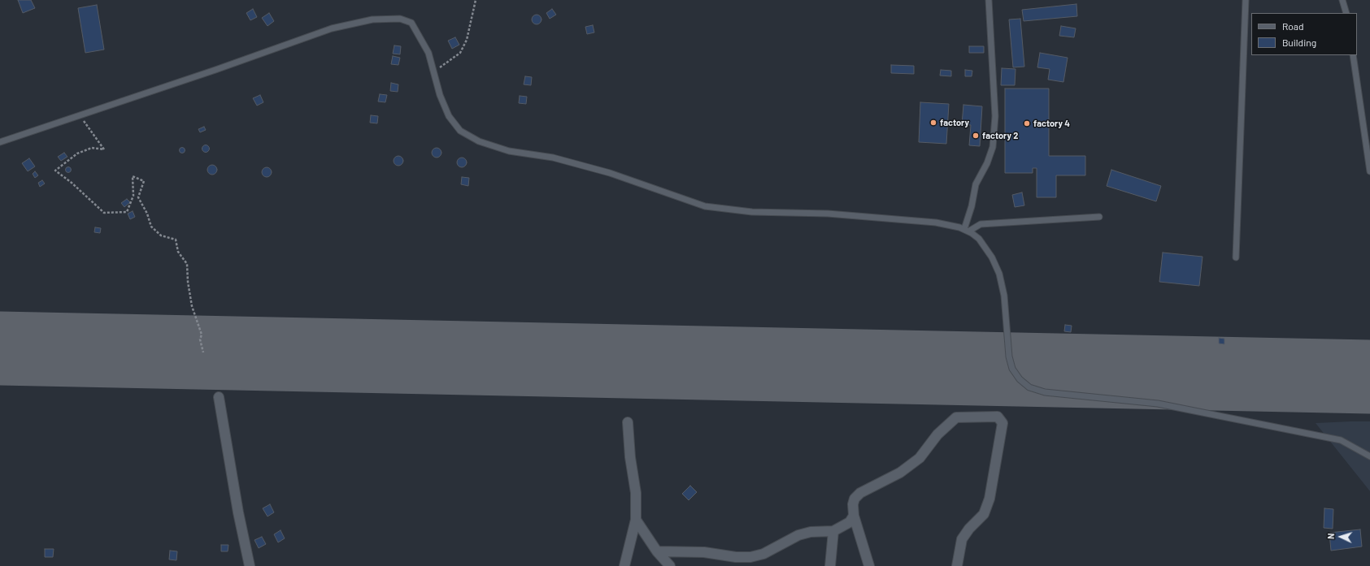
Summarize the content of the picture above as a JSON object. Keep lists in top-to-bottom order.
{
  "places": ["factory", "factory 4", "factory 2"],
  "legend": ["Road", "Building"],
  "north": "left"
}
